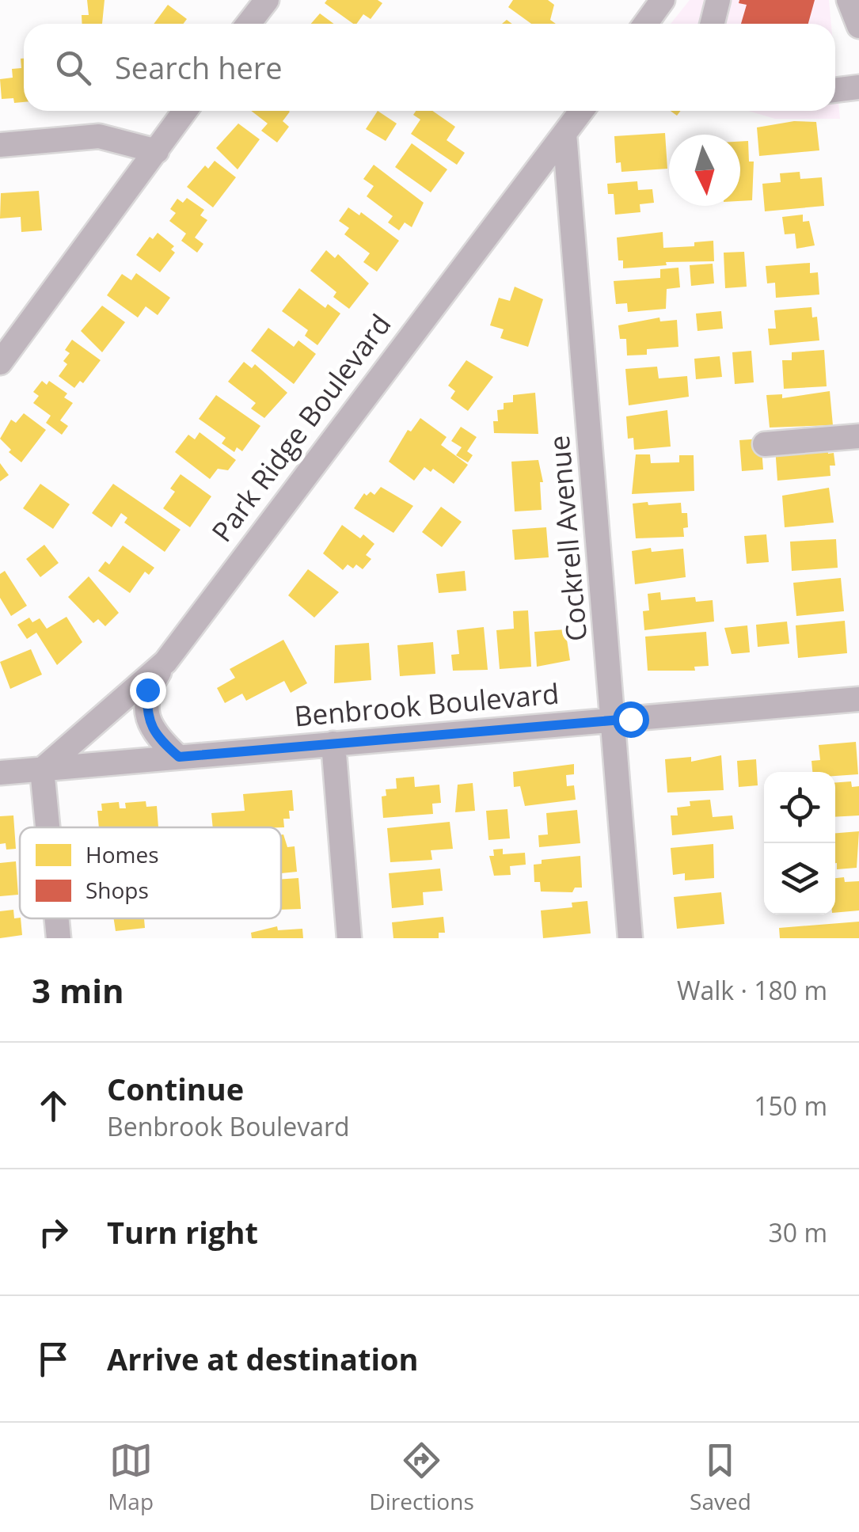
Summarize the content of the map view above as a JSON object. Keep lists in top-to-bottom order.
{
  "streets": {
    "street": ["Park Ridge Boulevard", "Cockrell Avenue", "Benbrook Boulevard"]
  },
  "crossings": [
    ["Park Ridge Boulevard", "Cockrell Avenue"],
    ["Park Ridge Boulevard", "Benbrook Boulevard"],
    ["Cockrell Avenue", "Benbrook Boulevard"]
  ],
  "legend": ["Homes", "Shops"],
  "north": "bottom",
  "page": {
    "search": "Search here",
    "heading": ["3 min", "Walk · 180 m"],
    "list": [
      ["Continue", "Benbrook Boulevard", "150 m"],
      ["Turn right", "30 m"],
      "Arrive at destination"
    ],
    "nav": ["Map", "Directions", "Saved"]
  }
}
